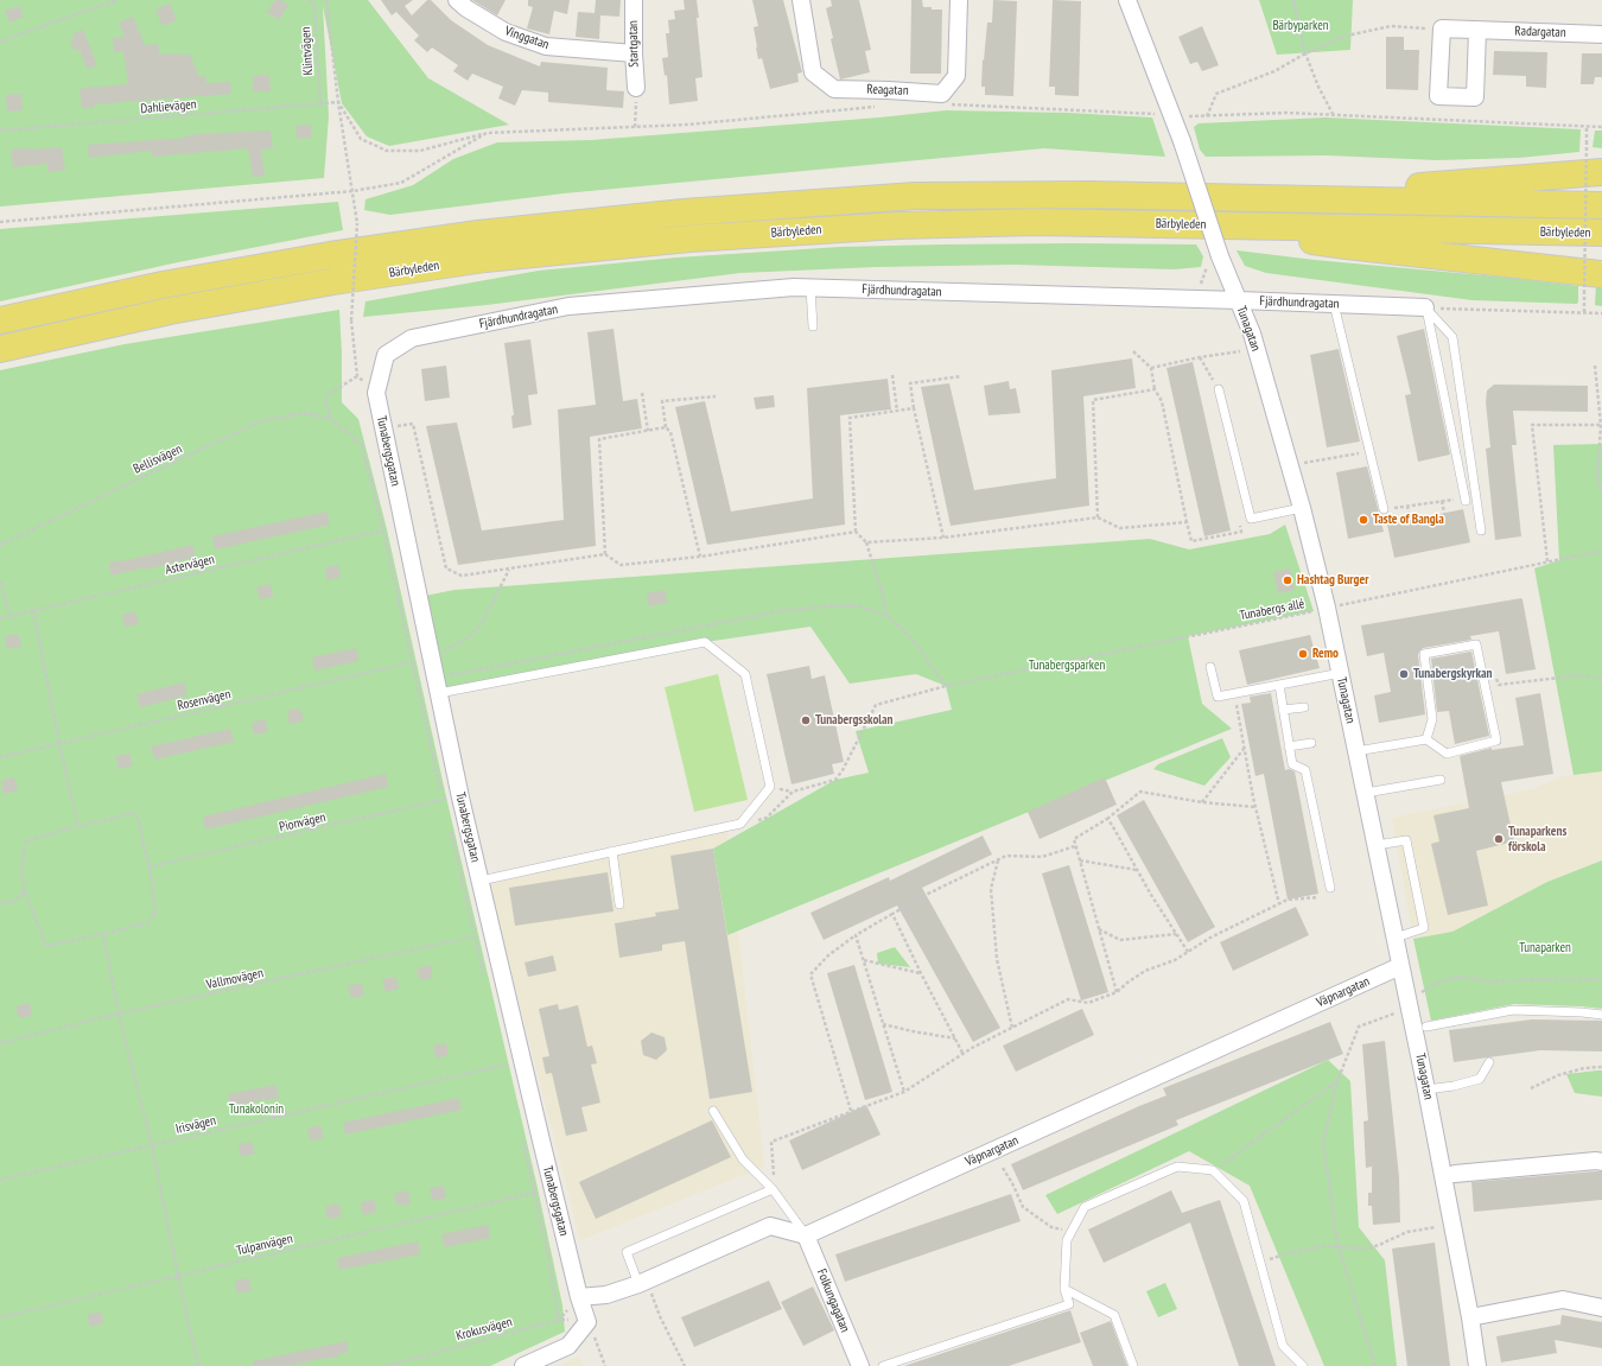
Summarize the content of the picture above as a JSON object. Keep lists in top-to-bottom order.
{
  "streets": {
    "main road": ["Bärbyleden"],
    "street": [
      "Radargatan",
      "Vinggatan",
      "Startgatan",
      "Reagatan",
      "Fjärdhundragatan",
      "Tunagatan",
      "Tunabergsgatan",
      "Väpnargatan",
      "Folkungagatan"
    ],
    "path": [
      "Klintvägen",
      "Dahlievägen",
      "Bellisvägen",
      "Astervägen",
      "Tunabergs allé",
      "Rosenvägen",
      "Pionvägen",
      "Vallmovägen",
      "Irisvägen",
      "Tulpanvägen",
      "Krokusvägen"
    ]
  },
  "crossings": [
    ["Vinggatan", "Startgatan"],
    ["Klintvägen", "Dahlievägen"],
    ["Fjärdhundragatan", "Tunagatan"],
    ["Fjärdhundragatan", "Tunabergsgatan"],
    ["Tunagatan", "Tunabergs allé"],
    ["Tunagatan", "Väpnargatan"],
    ["Tunabergsgatan", "Pionvägen"],
    ["Väpnargatan", "Folkungagatan"]
  ],
  "parks": [
    "Bärbyparken",
    "Tunabergsparken",
    "Tunaparken",
    "Tunakolonin"
  ],
  "places": [
    "Taste of Bangla",
    "Hashtag Burger",
    "Remo",
    "Tunabergskyrkan",
    "Tunabergsskolan",
    "Tunaparkens förskola"
  ]
}
